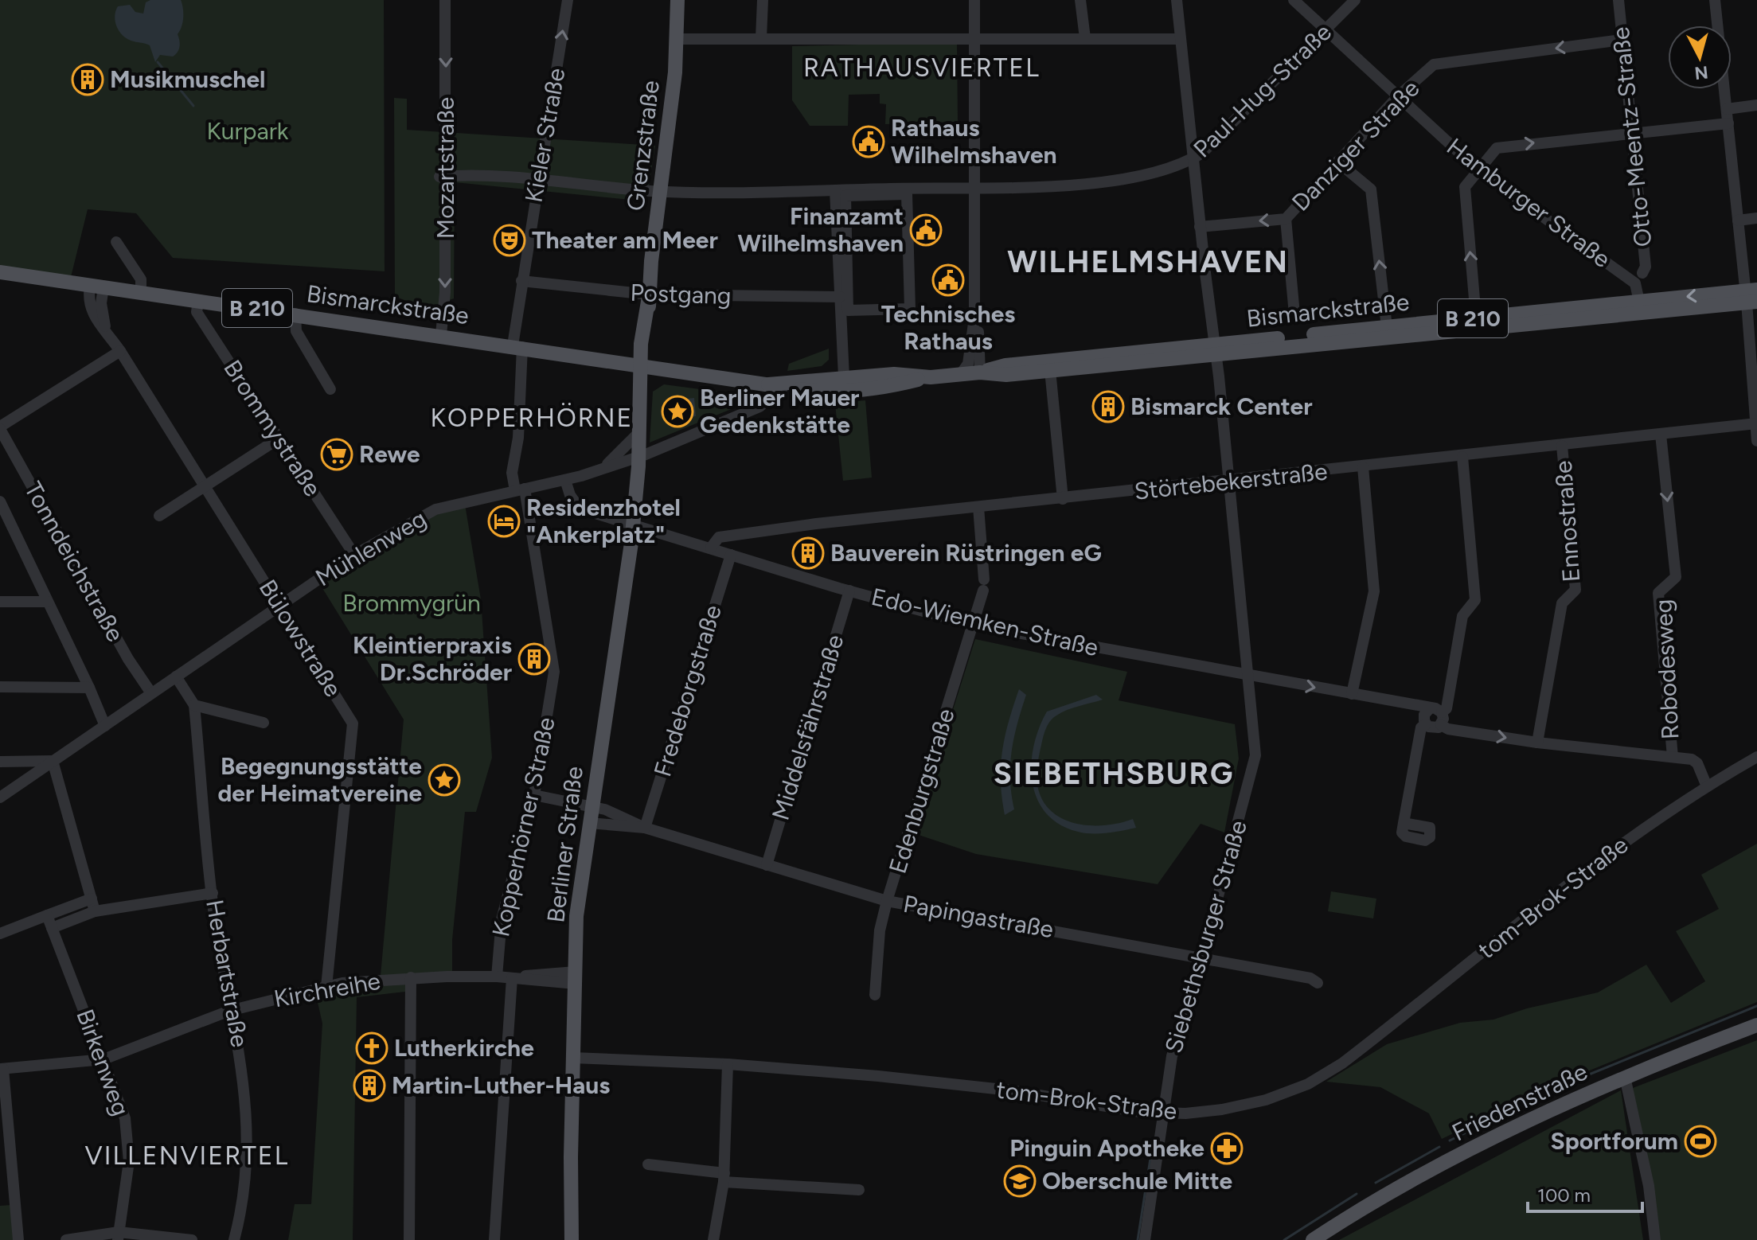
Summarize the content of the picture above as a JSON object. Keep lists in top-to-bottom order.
{
  "streets": {
    "main road": [
      "Grenzstraße",
      "Bismarckstraße",
      "B 210",
      "Berliner Straße",
      "Friedenstraße"
    ],
    "street": [
      "Paul-Hug-Straße",
      "Kieler Straße",
      "Otto-Meentz-Straße",
      "Danziger Straße",
      "Mozartstraße",
      "Hamburger Straße",
      "Postgang",
      "Brommystraße",
      "Störtebekerstraße",
      "Ennostraße",
      "Mühlenweg",
      "Tonndeichstraße",
      "Edo-Wiemken-Straße",
      "Bülowstraße",
      "Robodesweg",
      "Fredeborgstraße",
      "Middelsfährstraße",
      "Edenburgstraße",
      "Kopperhörner Straße",
      "tom-Brok-Straße",
      "Papingastraße",
      "Siebethsburger Straße",
      "Herbartstraße",
      "Kirchreihe",
      "Birkenweg"
    ]
  },
  "crossings": [
    ["Paul-Hug-Straße", "Kieler Straße"],
    ["Paul-Hug-Straße", "Grenzstraße"],
    ["Paul-Hug-Straße", "Mozartstraße"],
    ["Paul-Hug-Straße", "Hamburger Straße"],
    ["Paul-Hug-Straße", "Siebethsburger Straße"],
    ["Kieler Straße", "Postgang"],
    ["Kieler Straße", "Bismarckstraße"],
    ["Kieler Straße", "Kopperhörner Straße"],
    ["Otto-Meentz-Straße", "Danziger Straße"],
    ["Grenzstraße", "Postgang"],
    ["Grenzstraße", "Bismarckstraße"],
    ["Grenzstraße", "Berliner Straße"],
    ["Danziger Straße", "Hamburger Straße"],
    ["Danziger Straße", "Siebethsburger Straße"],
    ["Mozartstraße", "Bismarckstraße"],
    ["Hamburger Straße", "Bismarckstraße"],
    ["Bismarckstraße", "Brommystraße"],
    ["Bismarckstraße", "Mühlenweg"],
    ["Bismarckstraße", "Bülowstraße"],
    ["Bismarckstraße", "Kopperhörner Straße"],
    ["Bismarckstraße", "Siebethsburger Straße"],
    ["Brommystraße", "Mühlenweg"],
    ["Störtebekerstraße", "Ennostraße"],
    ["Störtebekerstraße", "Edo-Wiemken-Straße"],
    ["Störtebekerstraße", "Robodesweg"],
    ["Störtebekerstraße", "Edenburgstraße"],
    ["Störtebekerstraße", "Siebethsburger Straße"],
    ["Mühlenweg", "Tonndeichstraße"],
    ["Mühlenweg", "Edo-Wiemken-Straße"],
    ["Mühlenweg", "Bülowstraße"],
    ["Mühlenweg", "Kopperhörner Straße"],
    ["Mühlenweg", "Berliner Straße"],
    ["Mühlenweg", "Herbartstraße"],
    ["Edo-Wiemken-Straße", "Fredeborgstraße"],
    ["Edo-Wiemken-Straße", "Middelsfährstraße"],
    ["Edo-Wiemken-Straße", "Edenburgstraße"],
    ["Edo-Wiemken-Straße", "Berliner Straße"],
    ["Edo-Wiemken-Straße", "Siebethsburger Straße"],
    ["Bülowstraße", "Kirchreihe"],
    ["Fredeborgstraße", "Papingastraße"],
    ["Middelsfährstraße", "Papingastraße"],
    ["Edenburgstraße", "Papingastraße"],
    ["Kopperhörner Straße", "Papingastraße"],
    ["Kopperhörner Straße", "Kirchreihe"],
    ["Berliner Straße", "tom-Brok-Straße"],
    ["Berliner Straße", "Papingastraße"],
    ["Berliner Straße", "Kirchreihe"],
    ["tom-Brok-Straße", "Siebethsburger Straße"],
    ["Papingastraße", "Siebethsburger Straße"],
    ["Herbartstraße", "Kirchreihe"],
    ["Kirchreihe", "Birkenweg"]
  ],
  "one_way": ["Kieler Straße", "Mozartstraße", "Robodesweg"],
  "districts": [
    "RATHAUSVIERTEL",
    "WILHELMSHAVEN",
    "KOPPERHÖRNE",
    "SIEBETHSBURG",
    "VILLENVIERTEL"
  ],
  "parks": ["Kurpark", "Brommygrün"],
  "places": {
    "building": [
      "Musikmuschel",
      "Bismarck Center",
      "Bauverein Rüstringen eG",
      "Kleintierpraxis Dr.Schröder",
      "Martin-Luther-Haus"
    ],
    "public building": ["Rathaus Wilhelmshaven", "Finanzamt Wilhelmshaven", "Technisches Rathaus"],
    "theatre": ["Theater am Meer"],
    "place": ["Berliner Mauer Gedenkstätte", "Begegnungsstätte der Heimatvereine"],
    "supermarket": ["Rewe"],
    "hotel": ["Residenzhotel \"Ankerplatz\""],
    "church": ["Lutherkirche"],
    "sports": ["Sportforum"],
    "pharmacy": ["Pinguin Apotheke"],
    "school or university": ["Oberschule Mitte"]
  },
  "scale_bar": "100 m",
  "north": "bottom"
}
